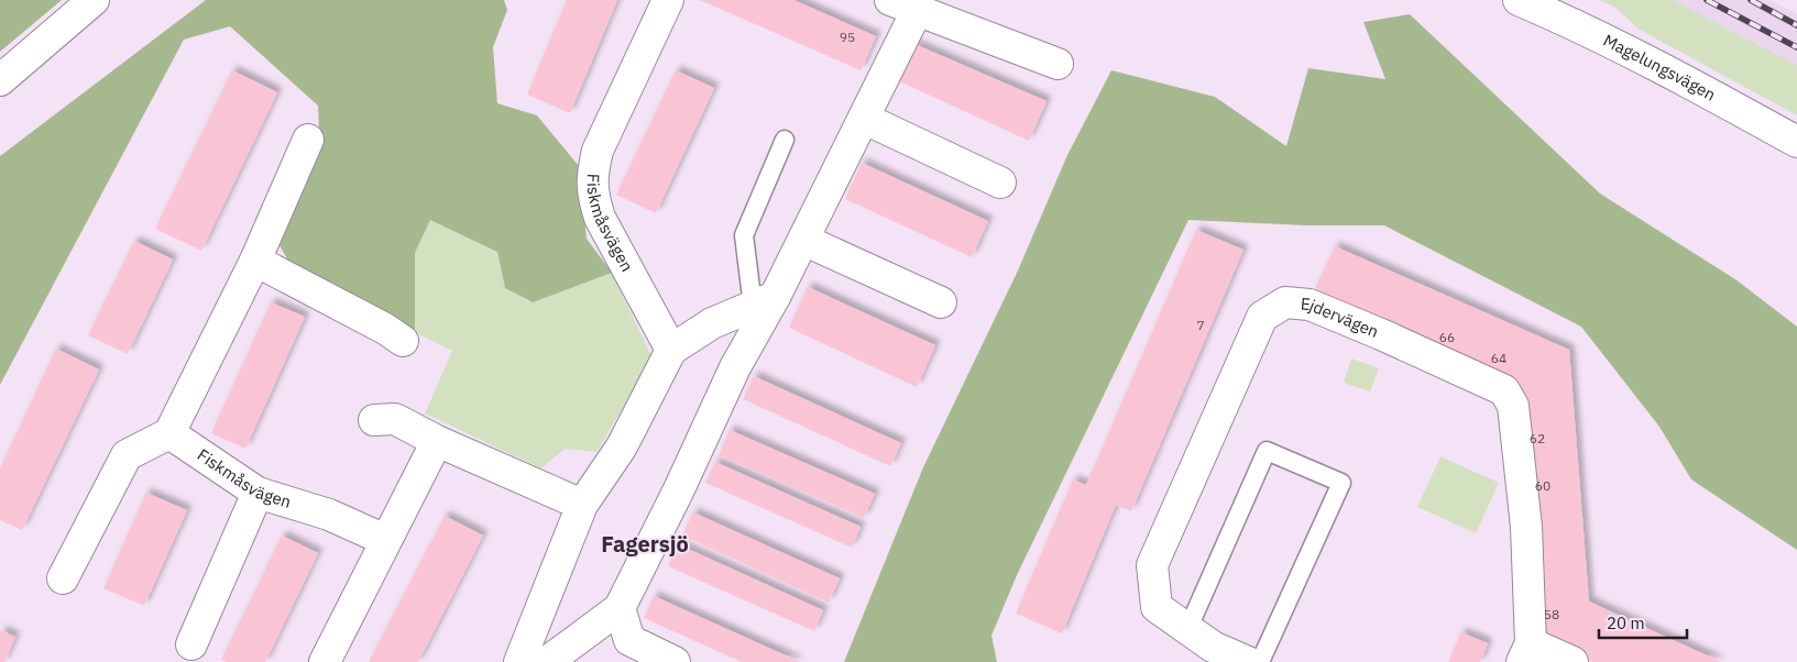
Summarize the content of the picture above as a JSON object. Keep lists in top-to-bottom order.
{
  "streets": {
    "street": ["Magelungsvägen", "Fiskmåsvägen", "Ejdervägen"]
  },
  "districts": ["Fagersjö"],
  "house_numbers": [
    "95",
    "7",
    "66",
    "64",
    "62",
    "60",
    "58"
  ],
  "scale_bar": "20 m"
}
